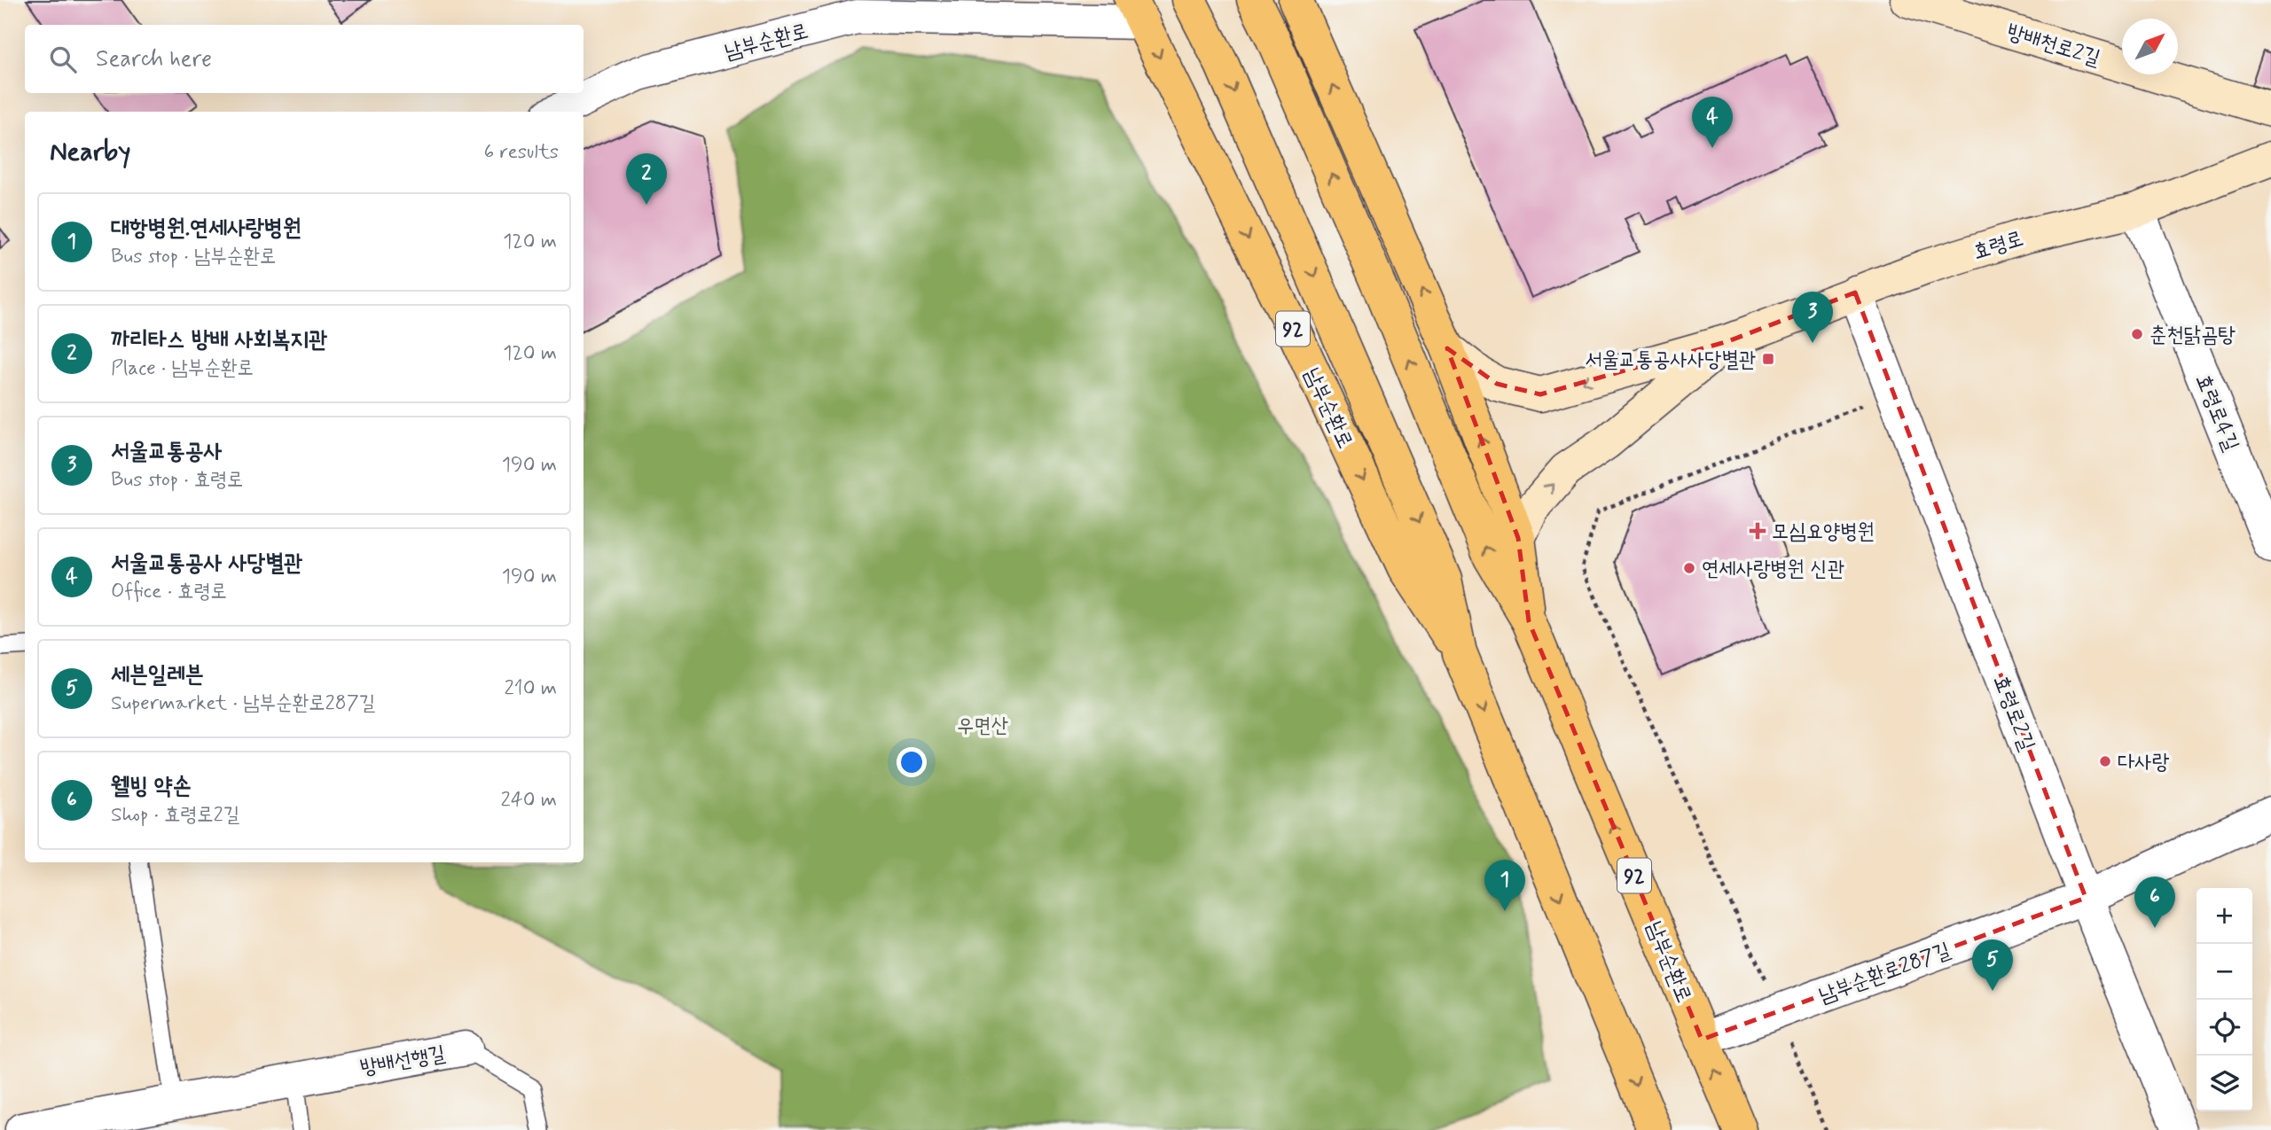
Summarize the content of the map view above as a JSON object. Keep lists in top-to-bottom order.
{
  "streets": {
    "main road": [
      "남부순환로",
      "방배천로2길",
      "효령로",
      "92"
    ],
    "street": [
      "효령로4길",
      "효령로2길",
      "남부순환로287길",
      "방배선행길"
    ]
  },
  "crossings": [
    ["남부순환로", "남부순환로287길"],
    ["효령로", "효령로4길"],
    ["효령로", "효령로2길"],
    ["효령로2길", "남부순환로287길"]
  ],
  "parks": ["우면산"],
  "places": {
    "other": ["춘천닭곰탕", "연세사랑병원 신관", "다사랑"],
    "transit": ["서울교통공사사당별관"],
    "health": ["모심요양병원"]
  },
  "north": "top right",
  "page": {
    "search": "Search here",
    "pins": [
      "4",
      "2",
      "3",
      "1",
      "6",
      "5"
    ],
    "heading": ["Nearby", "6 results"],
    "list": [
      {
        "mark": "1",
        "name": "대항병원.연세사랑병원",
        "note": "Bus stop · 남부순환로",
        "value": "120 m"
      },
      {
        "mark": "2",
        "name": "까리타스 방배 사회복지관",
        "note": "Place · 남부순환로",
        "value": "120 m"
      },
      {
        "mark": "3",
        "name": "서울교통공사",
        "note": "Bus stop · 효령로",
        "value": "190 m"
      },
      {
        "mark": "4",
        "name": "서울교통공사 사당별관",
        "note": "Office · 효령로",
        "value": "190 m"
      },
      {
        "mark": "5",
        "name": "세븐일레븐",
        "note": "Supermarket · 남부순환로287길",
        "value": "210 m"
      },
      {
        "mark": "6",
        "name": "웰빙 약손",
        "note": "Shop · 효령로2길",
        "value": "240 m"
      }
    ],
    "map_buttons": ["+", "−"]
  }
}
